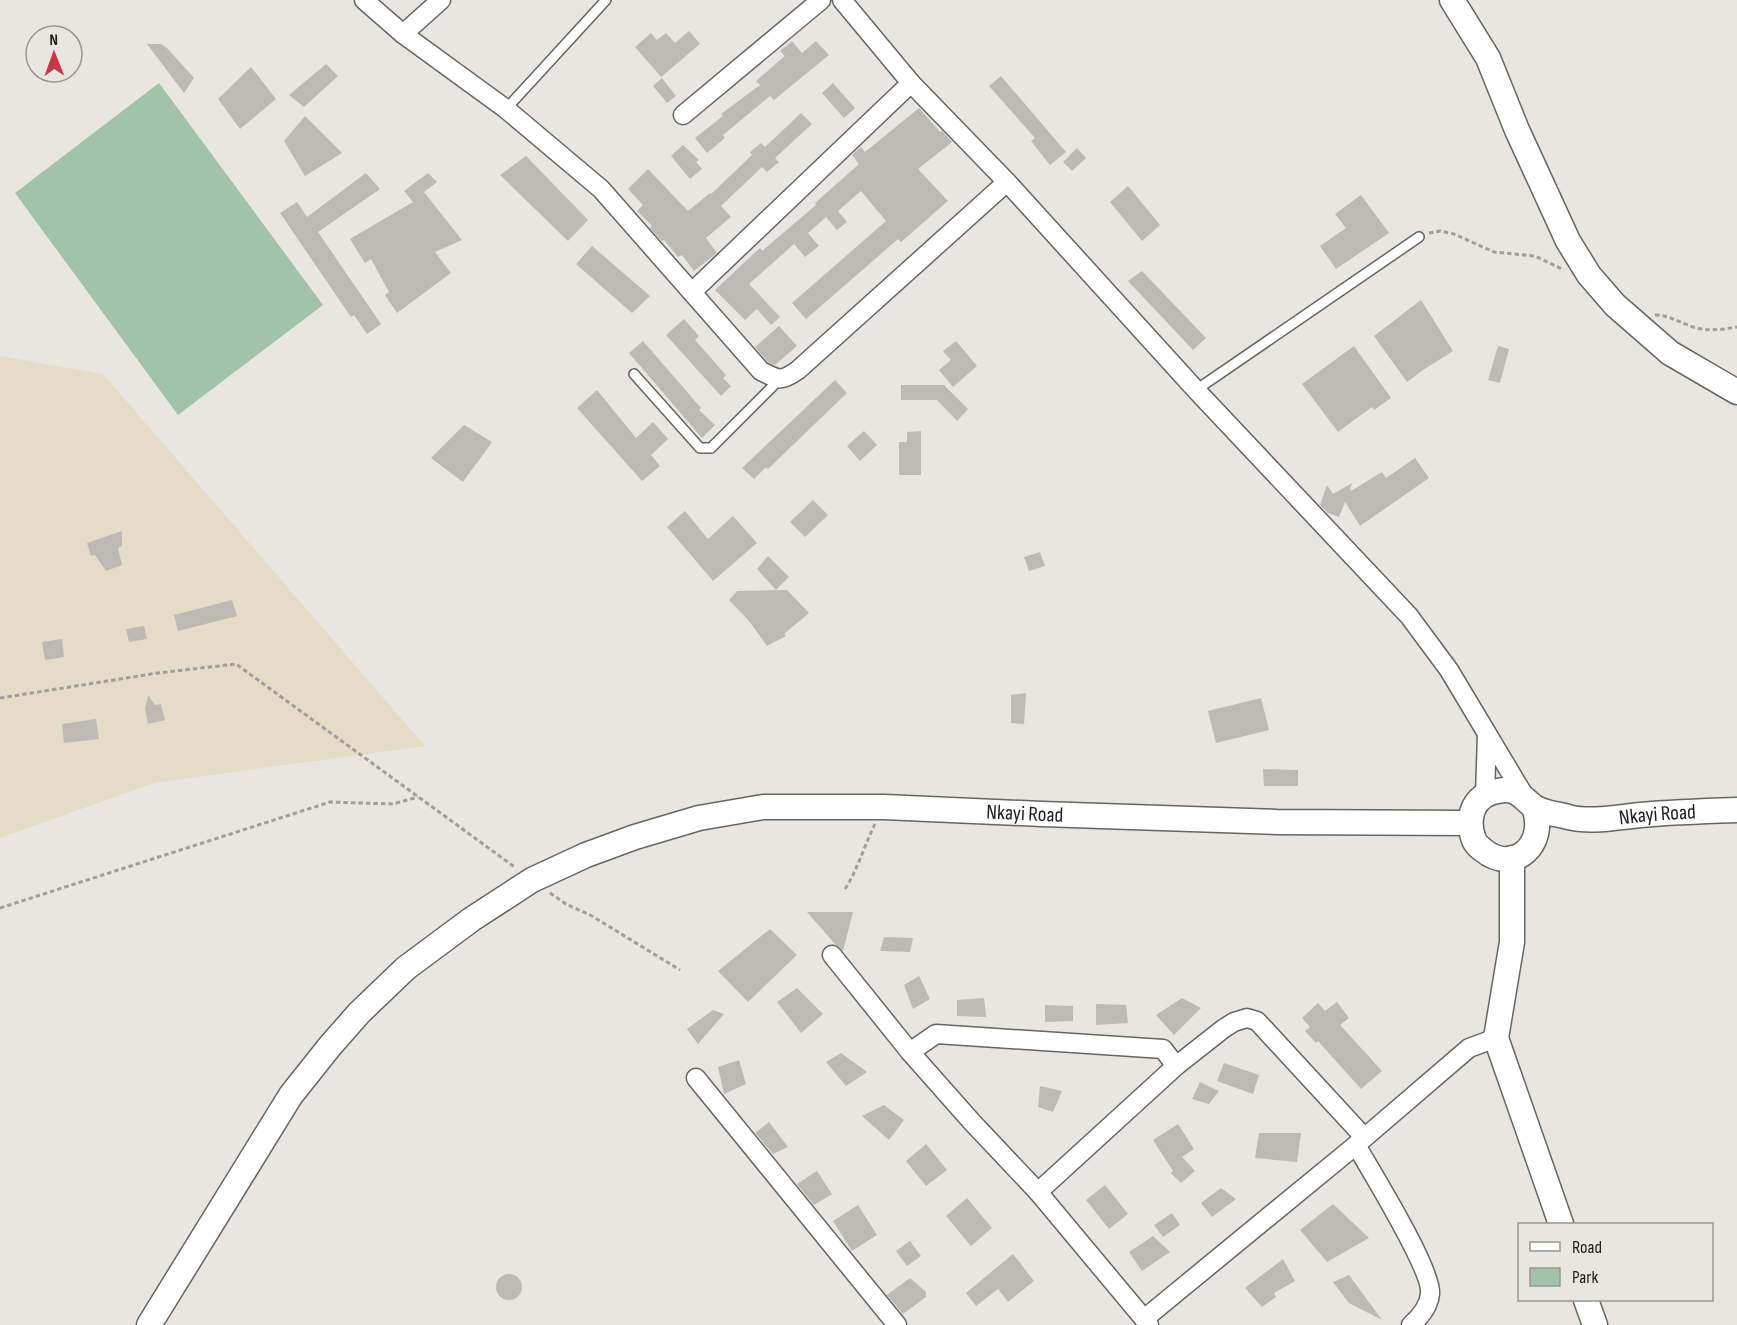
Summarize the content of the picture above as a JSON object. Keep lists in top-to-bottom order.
{
  "streets": {
    "main road": ["Nkayi Road"]
  },
  "legend": ["Road", "Park"],
  "north": "top"
}
